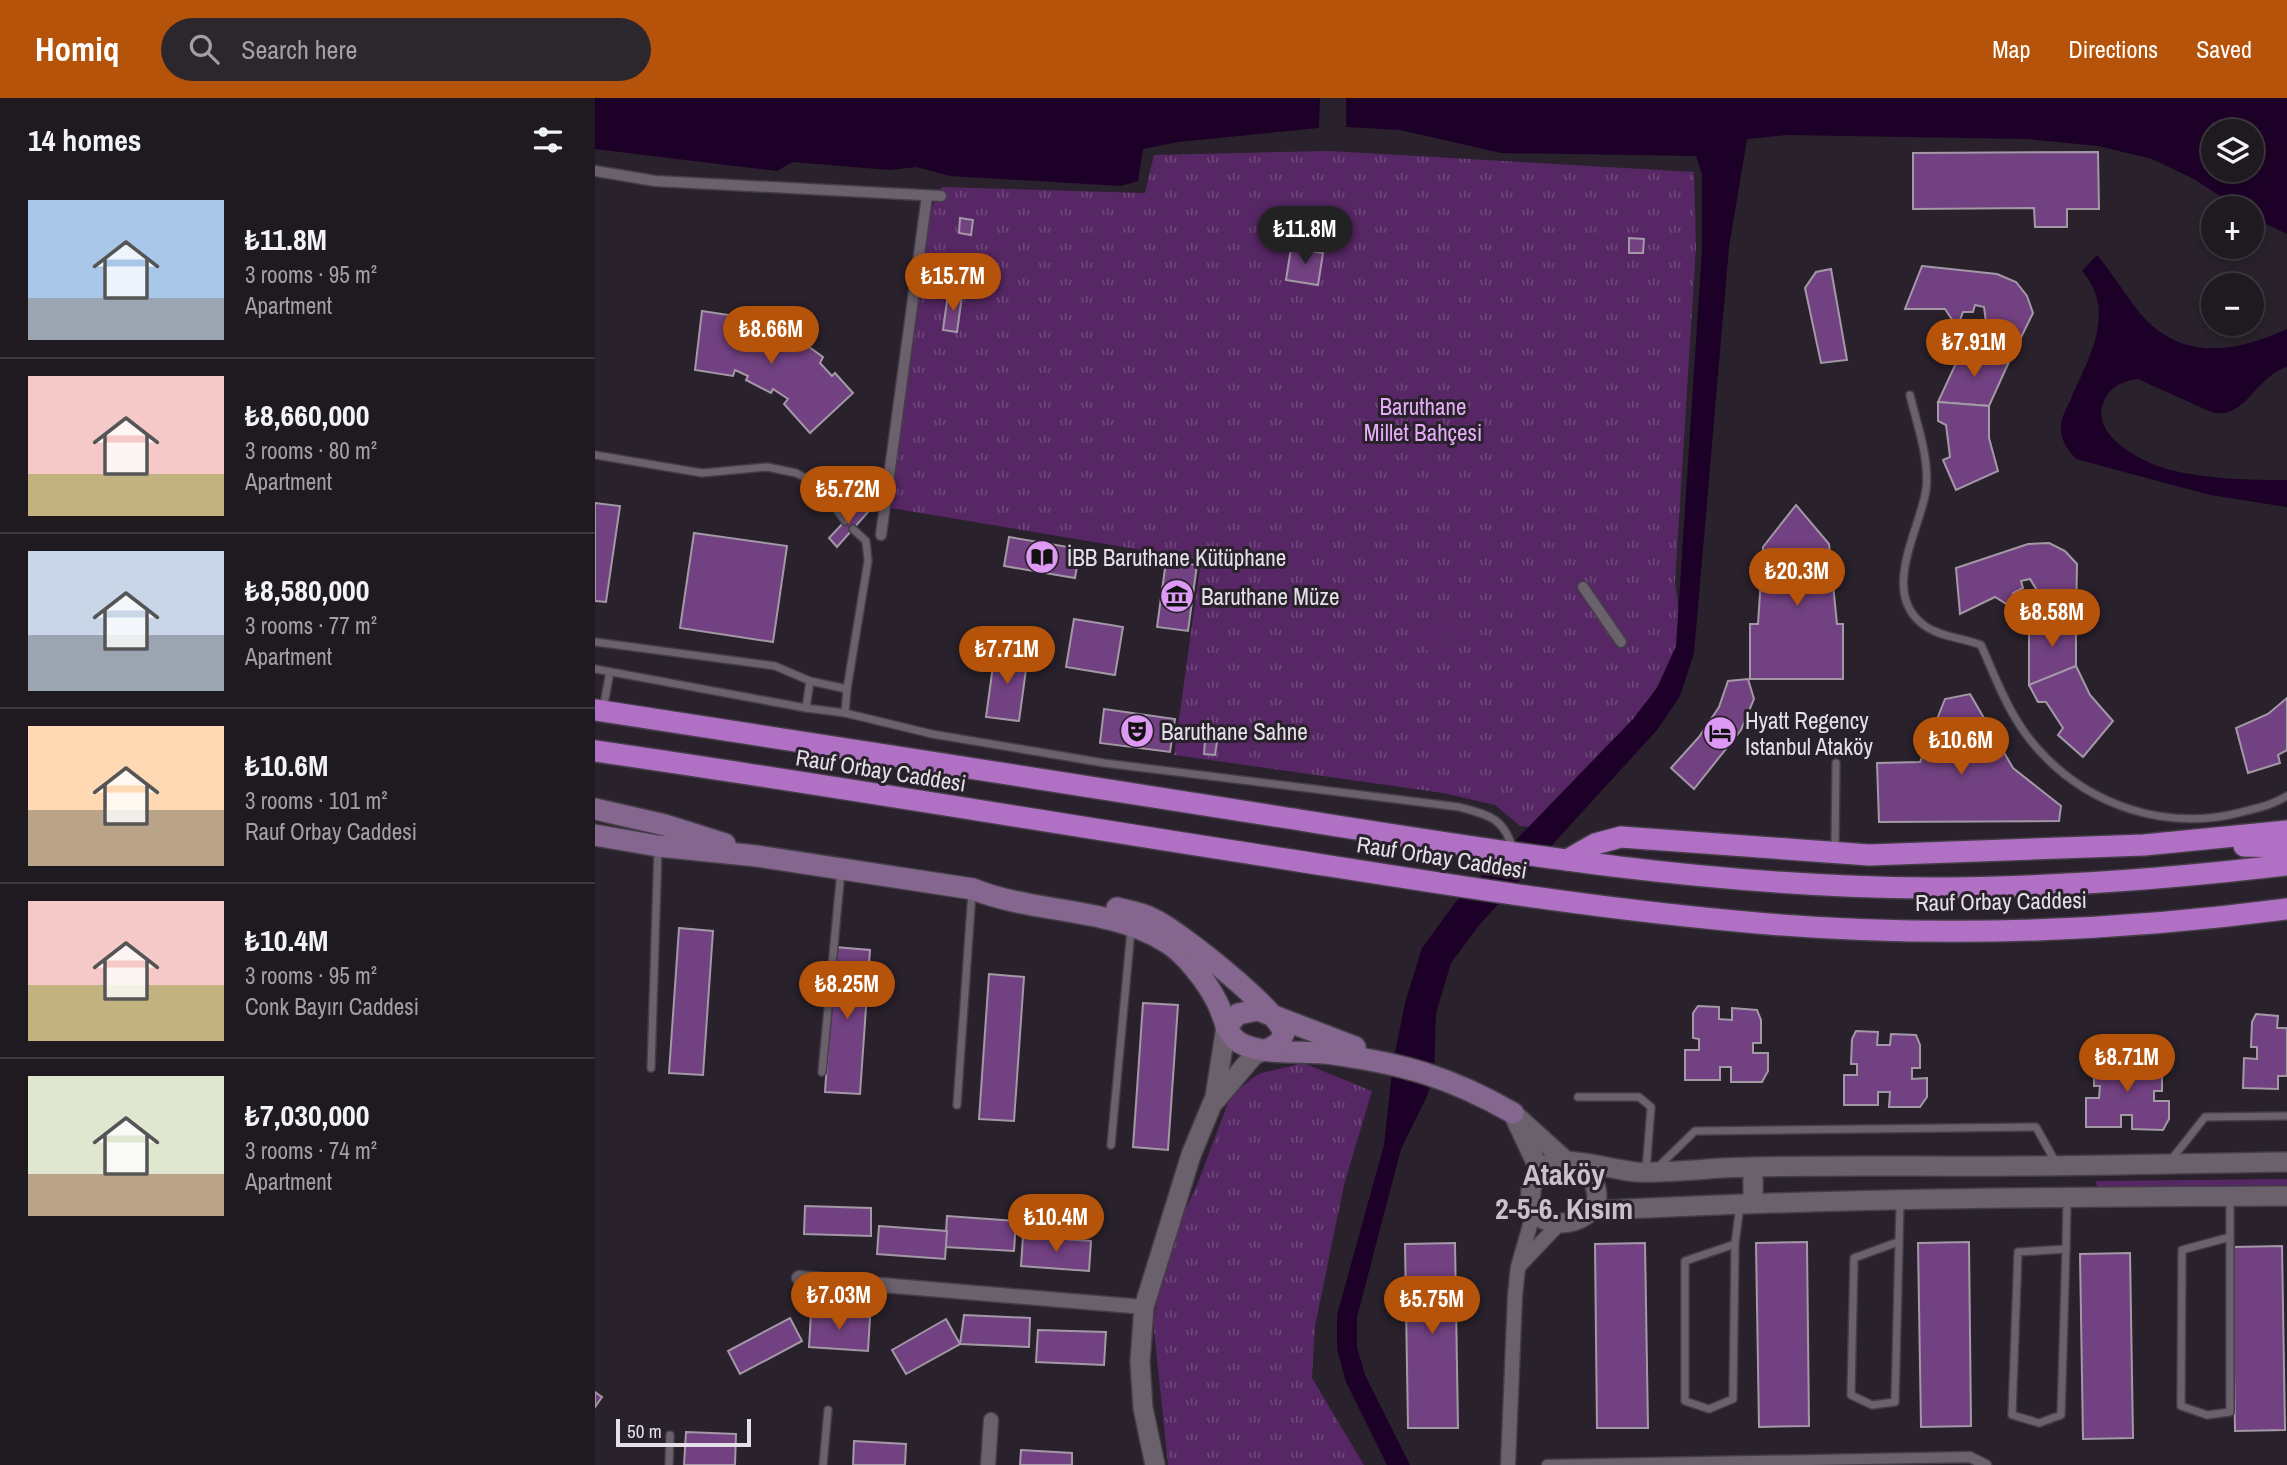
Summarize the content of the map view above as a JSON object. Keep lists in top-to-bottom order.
{
  "streets": {
    "highway": ["Rauf Orbay Caddesi"]
  },
  "districts": ["Ataköy 2-5-6. Kısım"],
  "parks": ["Baruthane Millet Bahçesi"],
  "places": {
    "library": ["İBB Baruthane Kütüphane"],
    "museum": ["Baruthane Müze"],
    "theatre": ["Baruthane Sahne"],
    "hotel": ["Hyatt Regency Istanbul Ataköy"]
  },
  "scale_bar": "50 m",
  "page": {
    "header": "Homiq",
    "search": "Search here",
    "nav": ["Map", "Directions", "Saved"],
    "heading": "14 homes",
    "map_buttons": ["+", "−"],
    "list": [
      {
        "name": "₺11.8M",
        "note": "3 rooms · 95 m² · Apartment"
      },
      {
        "name": "₺8,660,000",
        "note": "3 rooms · 80 m² · Apartment"
      },
      {
        "name": "₺8,580,000",
        "note": "3 rooms · 77 m² · Apartment"
      },
      {
        "name": "₺10.6M",
        "note": "3 rooms · 101 m² · Rauf Orbay Caddesi"
      },
      {
        "name": "₺10.4M",
        "note": "3 rooms · 95 m² · Conk Bayırı Caddesi"
      },
      {
        "name": "₺7,030,000",
        "note": "3 rooms · 74 m² · Apartment"
      }
    ],
    "price": [
      "₺11.8M",
      "₺15.7M",
      "₺8.66M",
      "₺7.91M",
      "₺5.72M",
      "₺20.3M",
      "₺8.58M",
      "₺7.71M",
      "₺10.6M",
      "₺8.25M",
      "₺8.71M",
      "₺10.4M",
      "₺7.03M",
      "₺5.75M"
    ],
    "scale": "50 m"
  }
}
